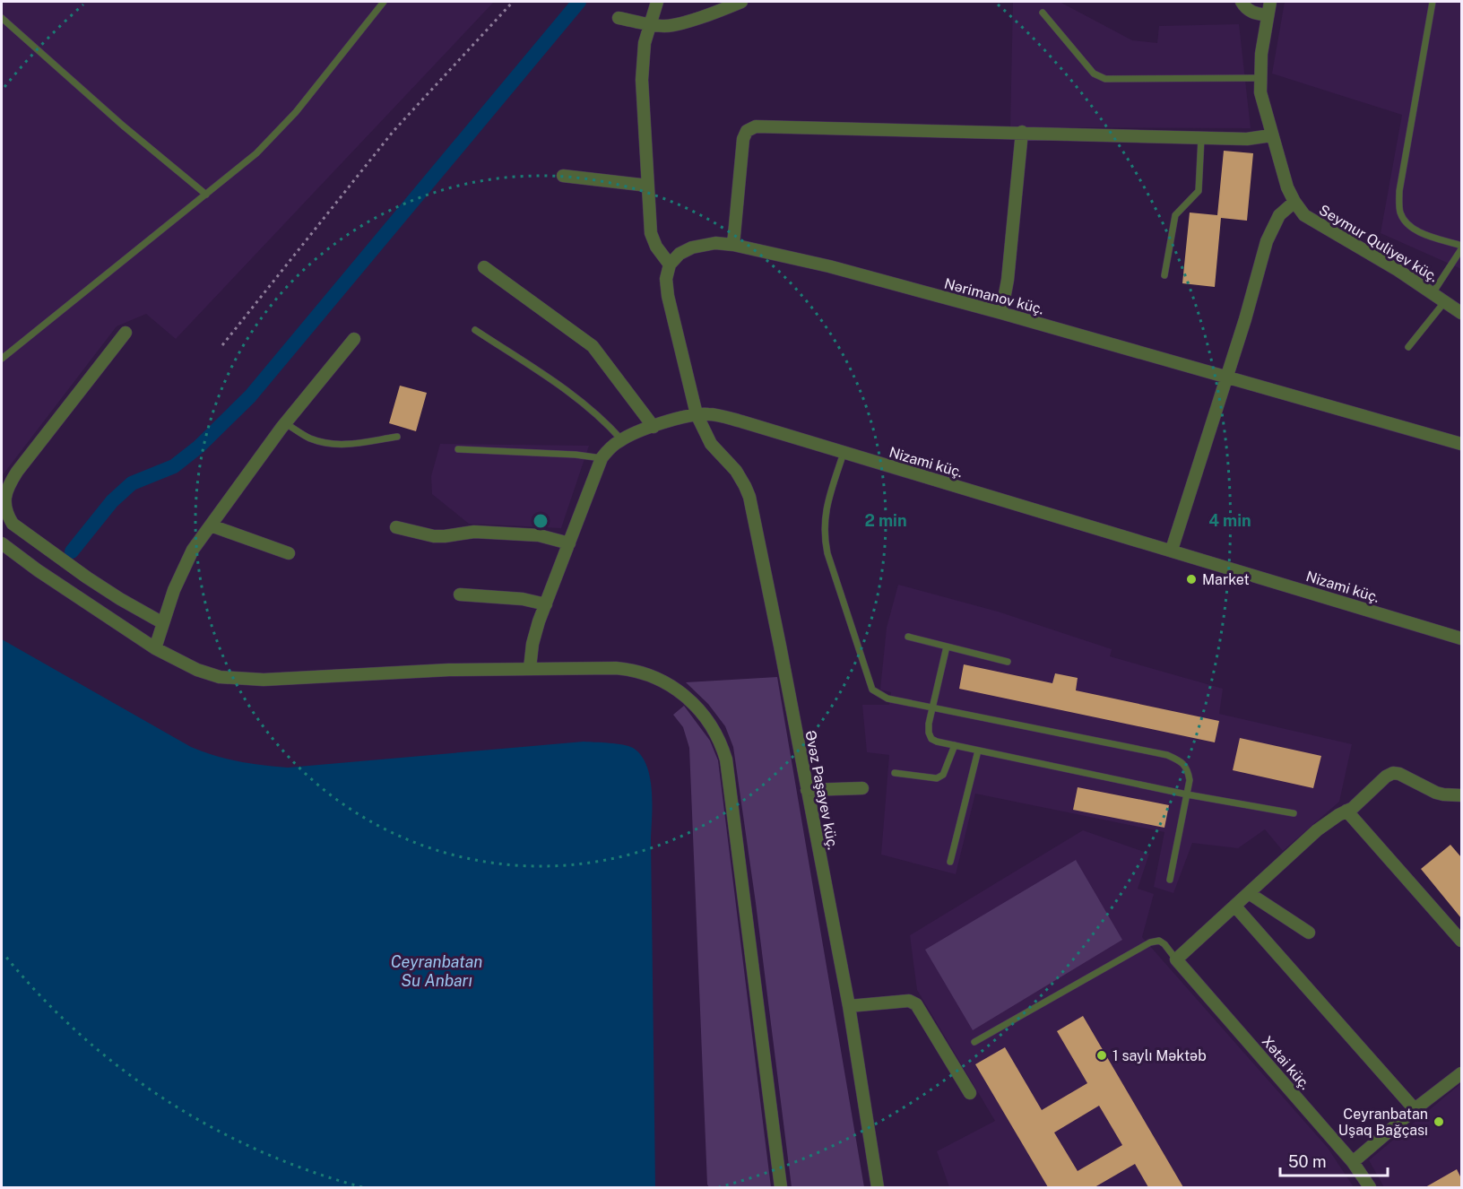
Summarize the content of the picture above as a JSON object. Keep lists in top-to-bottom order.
{
  "streets": {
    "street": [
      "Seymur Quliyev küç.",
      "Nərimanov küç.",
      "Nizami küç.",
      "Əvəz Paşayev küç.",
      "Xətai küç."
    ]
  },
  "crossings": [
    ["Nizami küç.", "Əvəz Paşayev küç."]
  ],
  "water": ["Ceyranbatan Su Anbarı"],
  "places": ["Market", "1 saylı Məktəb", "Ceyranbatan Uşaq Bağçası"],
  "scale_bar": "50 m",
  "rings": ["2 min", "4 min"]
}
